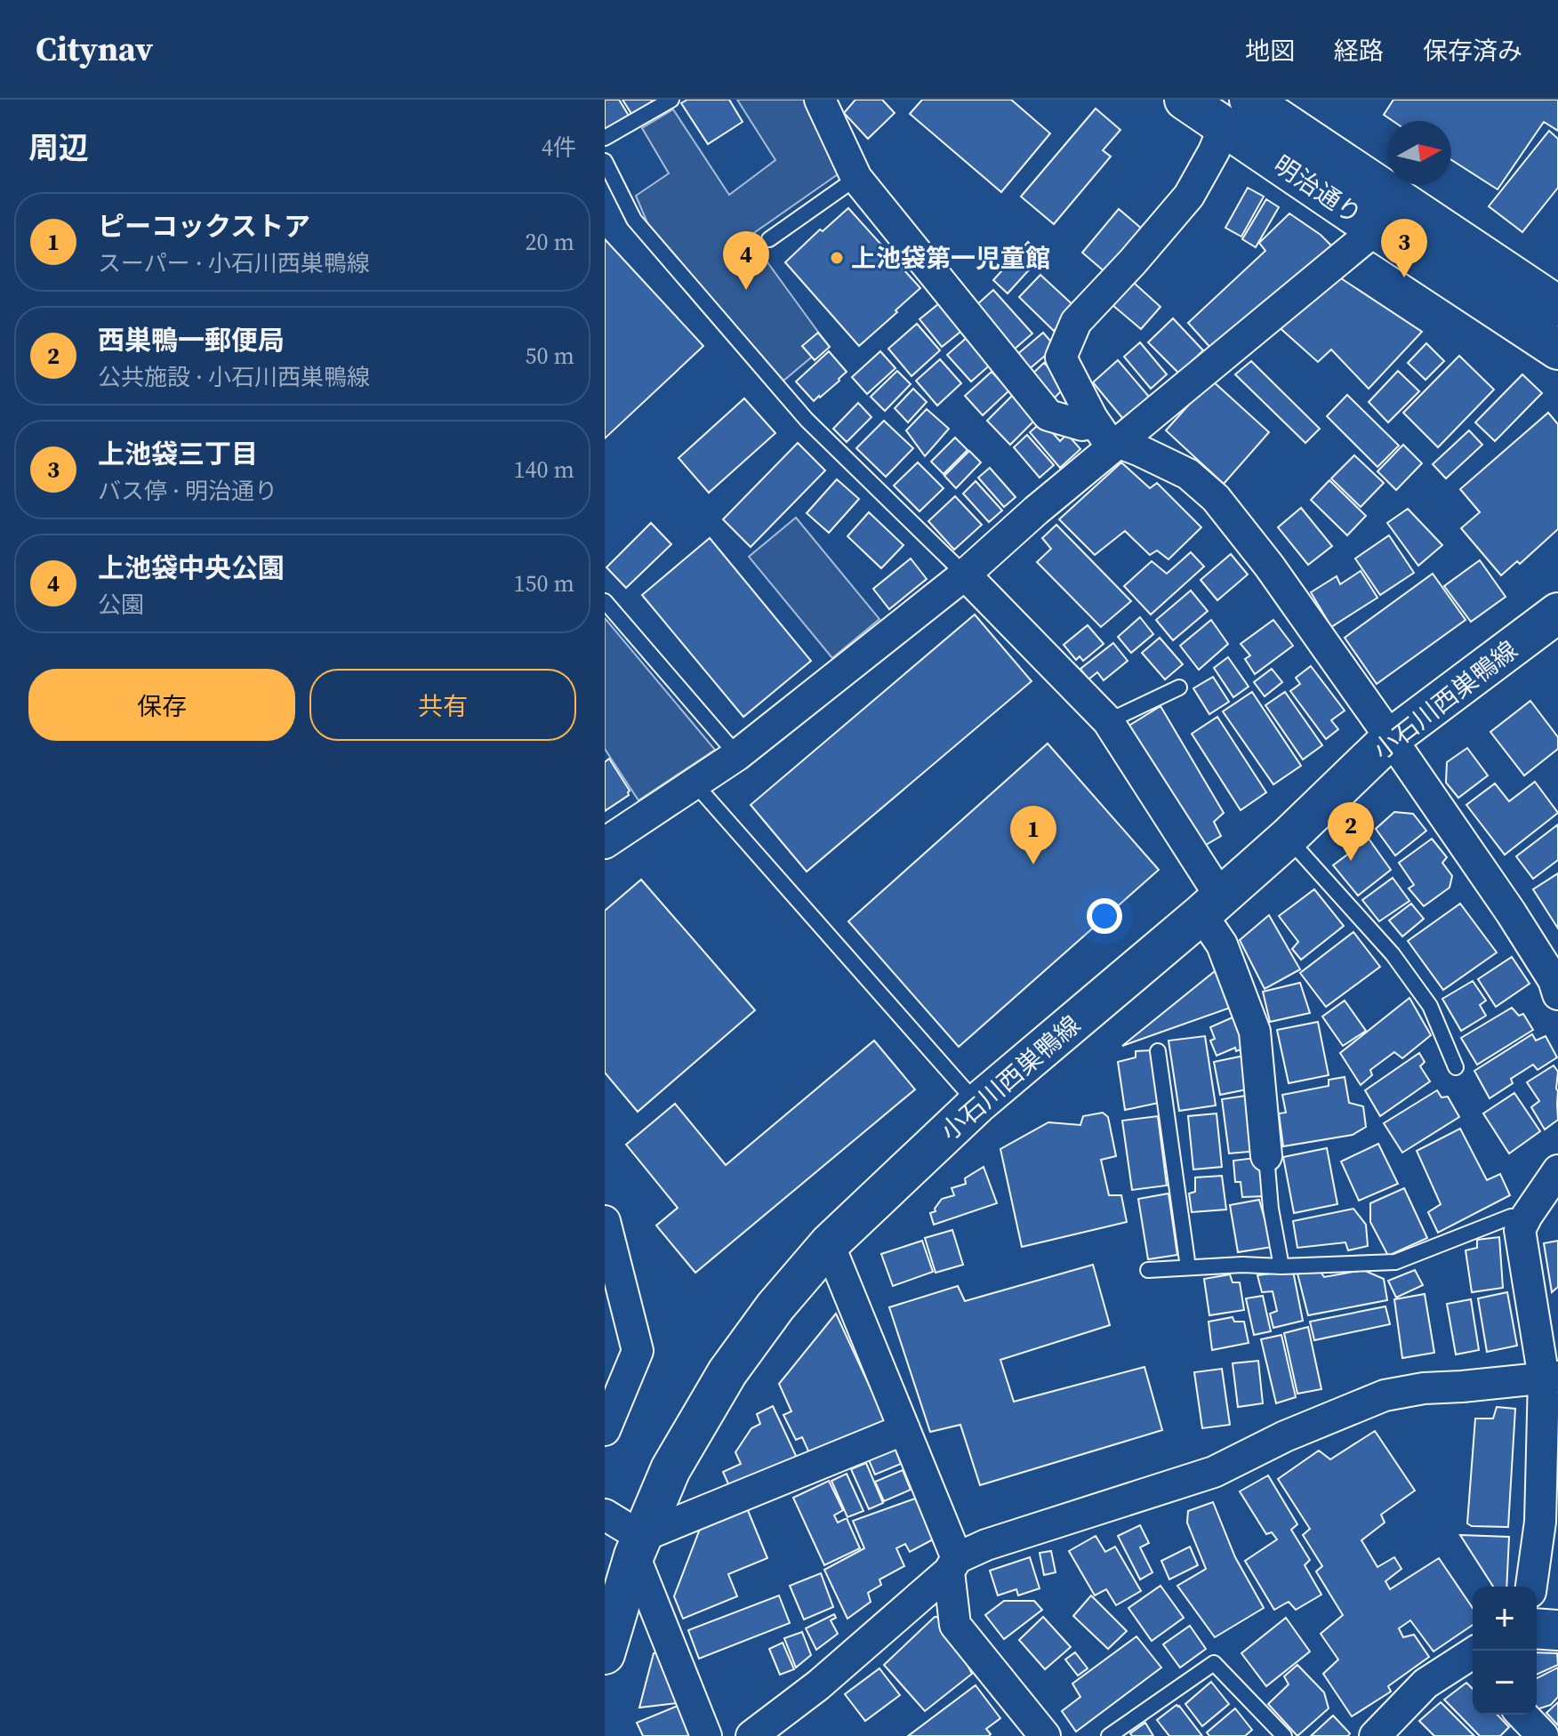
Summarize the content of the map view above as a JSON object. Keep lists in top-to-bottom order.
{
  "streets": {
    "main road": ["明治通り", "小石川西巣鴨線"]
  },
  "places": ["上池袋第一児童館"],
  "north": "right",
  "page": {
    "header": "Citynav",
    "nav": ["地図", "経路", "保存済み"],
    "heading": ["周辺", "4件"],
    "list": [
      {
        "mark": "1",
        "name": "ピーコックストア",
        "note": "スーパー · 小石川西巣鴨線",
        "value": "20 m"
      },
      {
        "mark": "2",
        "name": "西巣鴨一郵便局",
        "note": "公共施設 · 小石川西巣鴨線",
        "value": "50 m"
      },
      {
        "mark": "3",
        "name": "上池袋三丁目",
        "note": "バス停 · 明治通り",
        "value": "140 m"
      },
      {
        "mark": "4",
        "name": "上池袋中央公園",
        "note": "公園",
        "value": "150 m"
      }
    ],
    "pins": [
      "3",
      "4",
      "2",
      "1"
    ],
    "buttons": ["保存", "共有"],
    "map_buttons": ["+", "−"]
  }
}
